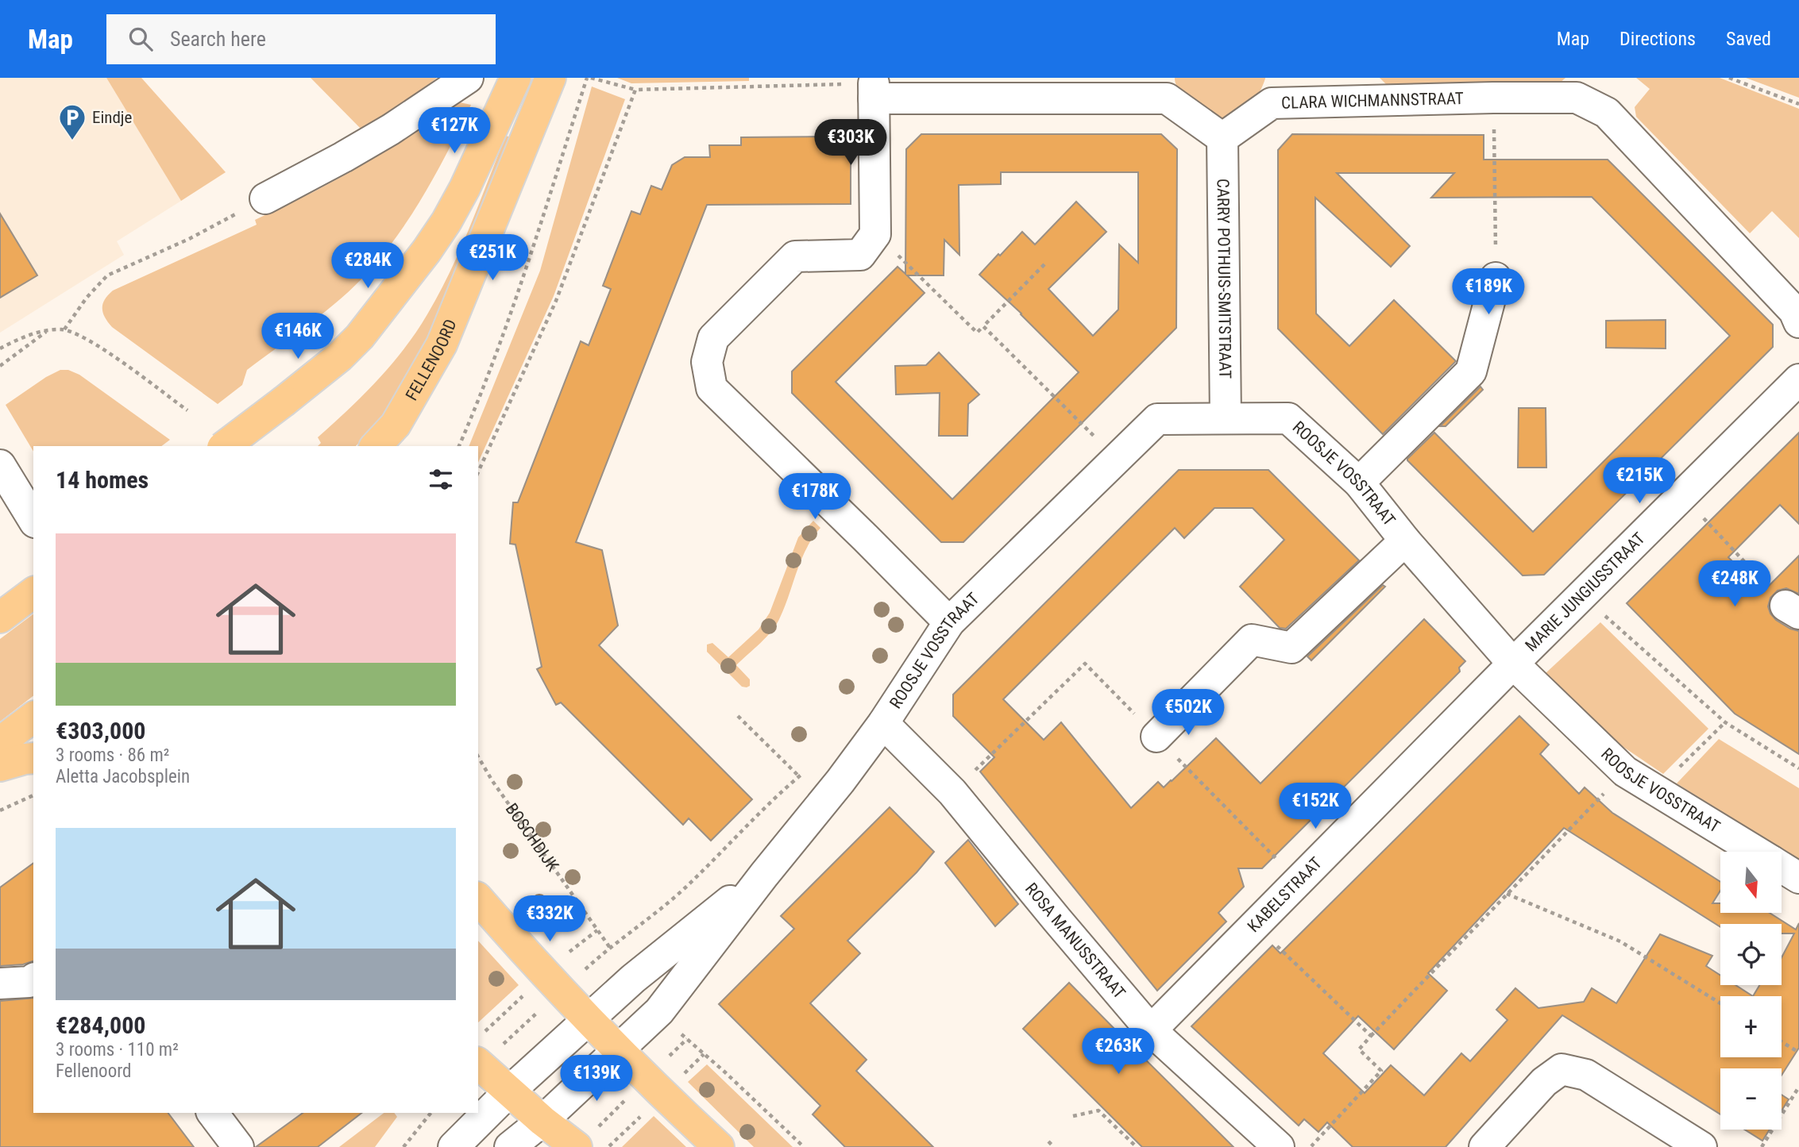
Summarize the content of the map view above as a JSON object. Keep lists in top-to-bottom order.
{
  "streets": {
    "main road": ["FELLENOORD"],
    "street": [
      "CLARA WICHMANNSTRAAT",
      "CARRY POTHUIS-SMITSTRAAT",
      "ROOSJE VOSSTRAAT",
      "MARIE JUNGIUSSTRAAT",
      "KABELSTRAAT",
      "ROSA MANUSSTRAAT"
    ],
    "path": ["BOSCHDIJK"]
  },
  "crossings": [
    ["CLARA WICHMANNSTRAAT", "CARRY POTHUIS-SMITSTRAAT"],
    ["CARRY POTHUIS-SMITSTRAAT", "ROOSJE VOSSTRAAT"],
    ["ROOSJE VOSSTRAAT", "MARIE JUNGIUSSTRAAT"],
    ["ROOSJE VOSSTRAAT", "KABELSTRAAT"],
    ["ROOSJE VOSSTRAAT", "ROSA MANUSSTRAAT"],
    ["MARIE JUNGIUSSTRAAT", "KABELSTRAAT"],
    ["KABELSTRAAT", "ROSA MANUSSTRAAT"]
  ],
  "places": {
    "parking": ["Eindje"]
  },
  "north": "bottom",
  "page": {
    "header": "Map",
    "search": "Search here",
    "nav": ["Map", "Directions", "Saved"],
    "price": [
      "€127K",
      "€303K",
      "€251K",
      "€284K",
      "€189K",
      "€146K",
      "€215K",
      "€178K",
      "€248K",
      "€502K",
      "€152K",
      "€332K",
      "€263K",
      "€139K"
    ],
    "heading": "14 homes",
    "list": [
      {
        "name": "€303,000",
        "note": "3 rooms · 86 m² · Aletta Jacobsplein"
      },
      {
        "name": "€284,000",
        "note": "3 rooms · 110 m² · Fellenoord"
      }
    ],
    "map_buttons": ["+", "−"]
  }
}
